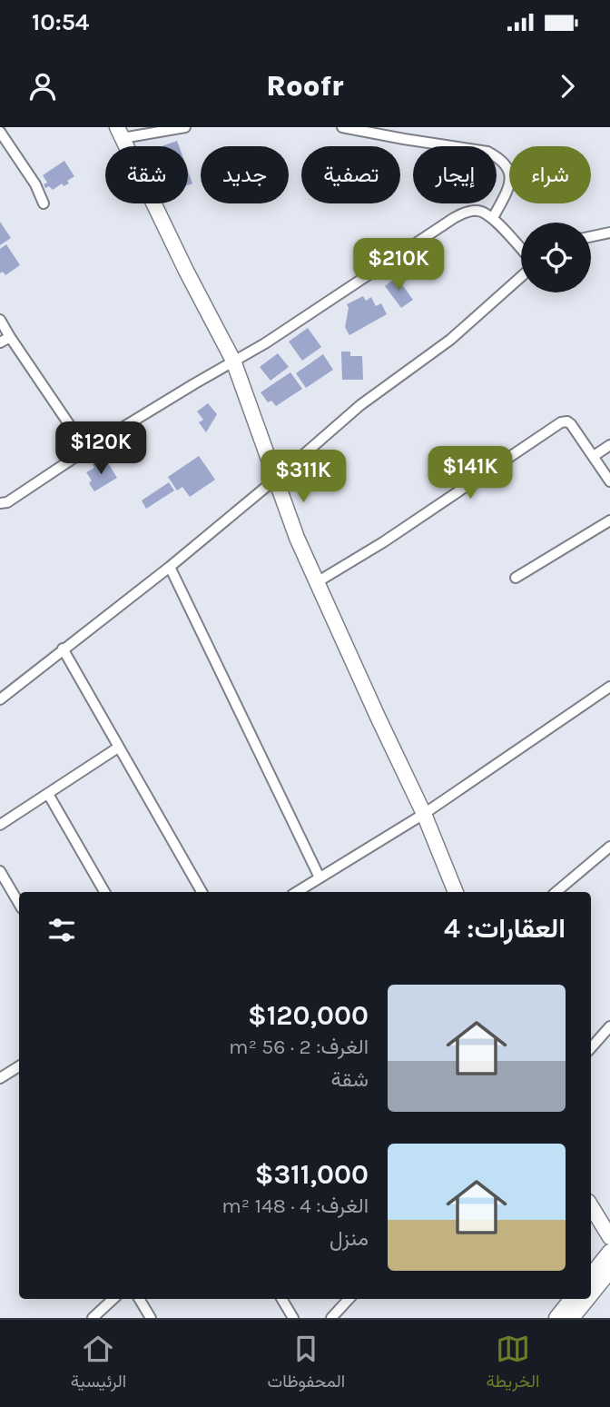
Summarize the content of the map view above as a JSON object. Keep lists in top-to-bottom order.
{
  "page": {
    "status": "10:54",
    "header": "Roofr",
    "chip": [
      "شراء",
      "إيجار",
      "تصفية",
      "جديد",
      "شقة"
    ],
    "price": [
      "$210K",
      "$120K",
      "$141K",
      "$311K"
    ],
    "heading": "العقارات: 4",
    "list": [
      {
        "name": "$120,000",
        "note": "الغرف: 2 · 56 m² · شقة"
      },
      {
        "name": "$311,000",
        "note": "الغرف: 4 · 148 m² · منزل"
      }
    ],
    "tabs": ["الخريطة", "المحفوظات", "الرئيسية"]
  }
}
